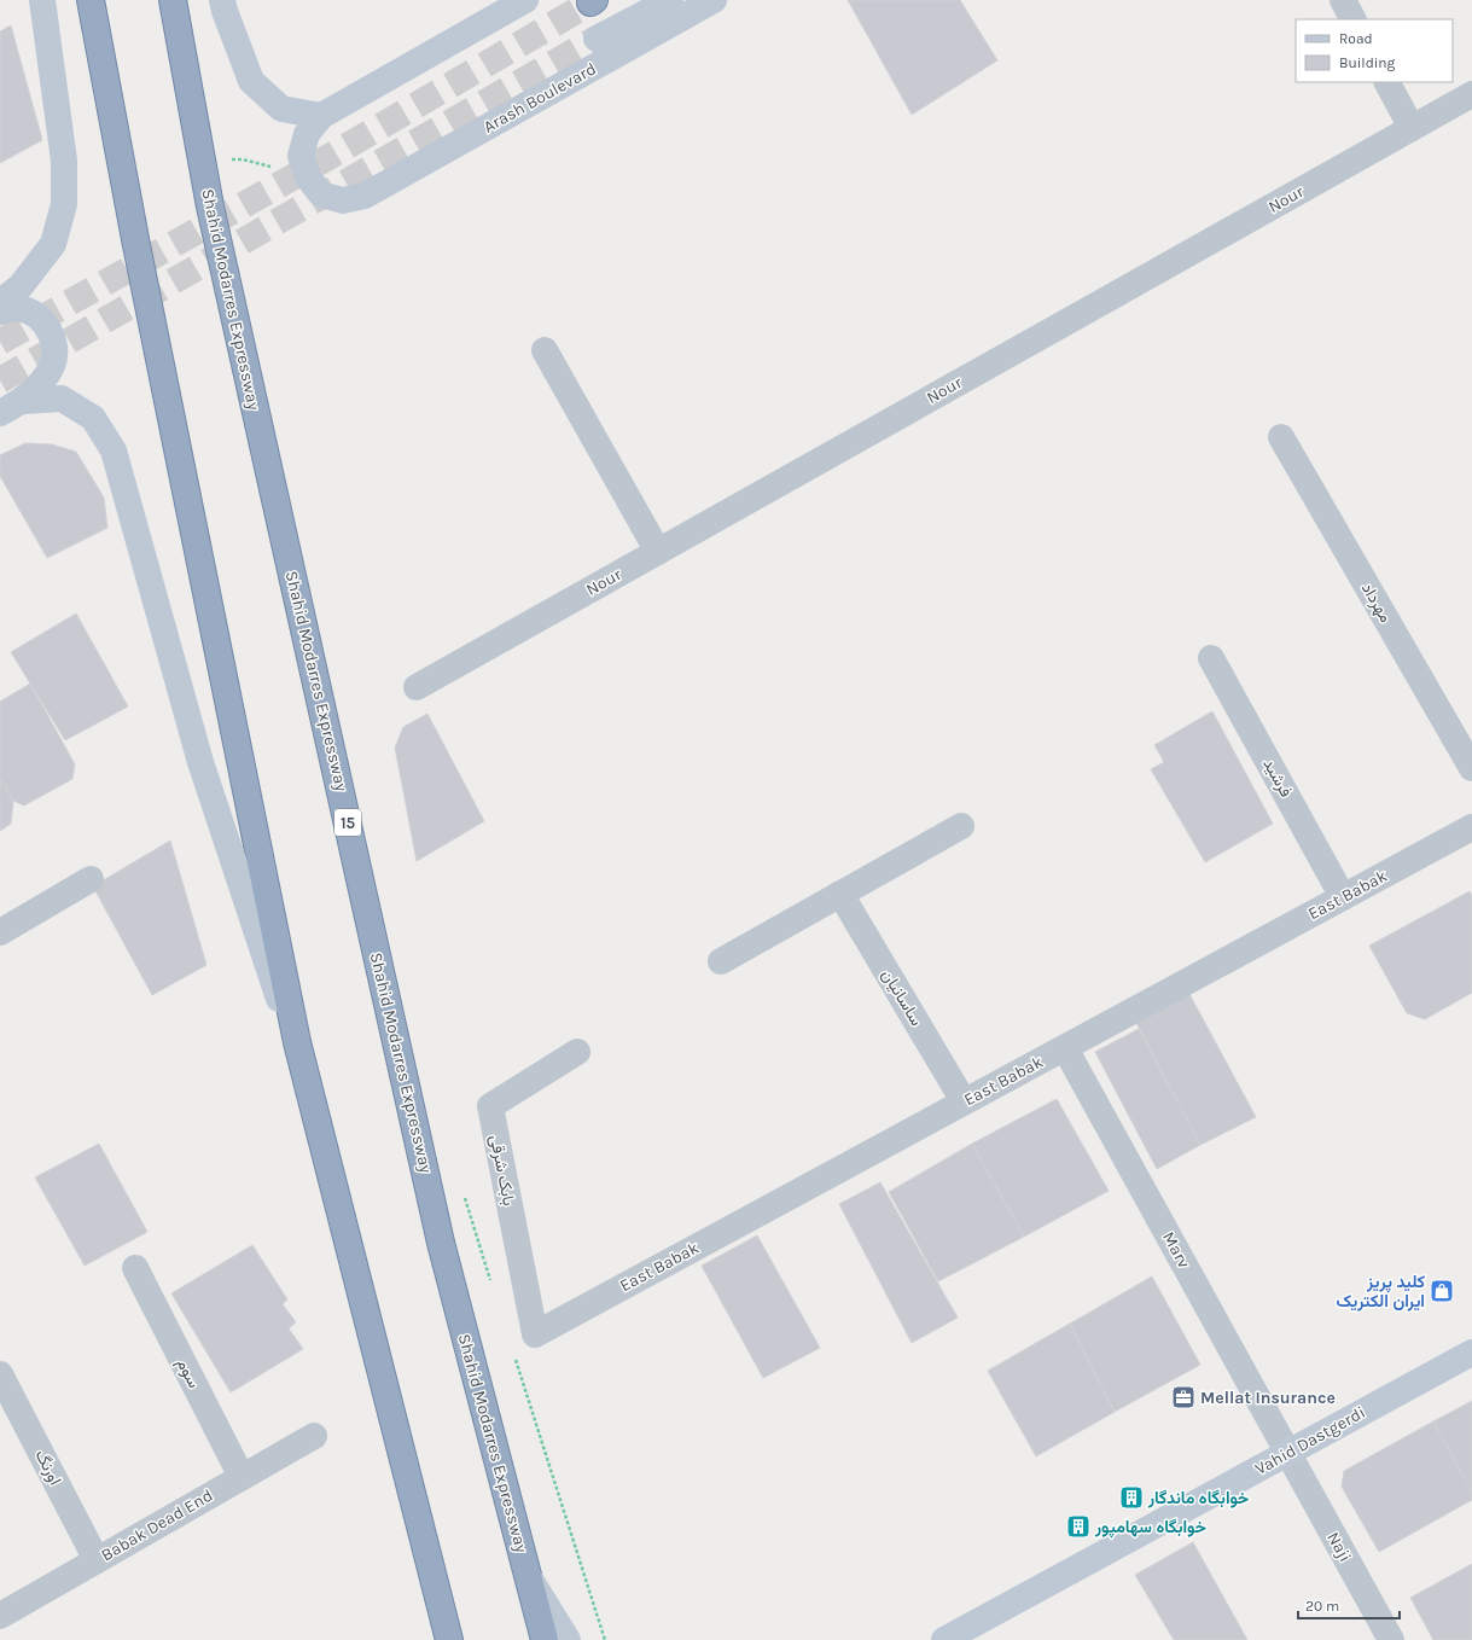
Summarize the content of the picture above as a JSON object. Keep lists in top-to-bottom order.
{
  "streets": {
    "highway": ["Shahid Modarres Expressway", "15"],
    "main road": ["Arash Boulevard", "Vahid Dastgerdi"],
    "street": [
      "Nour",
      "مهرداد",
      "فرشید",
      "East Babak",
      "ساسانیان",
      "Marv",
      "سوم",
      "اورنگ",
      "Babak Dead End",
      "Naji"
    ]
  },
  "crossings": [
    ["فرشید", "East Babak"],
    ["East Babak", "ساسانیان"],
    ["East Babak", "Marv"],
    ["Marv", "Vahid Dastgerdi"],
    ["Marv", "Naji"],
    ["سوم", "Babak Dead End"],
    ["Vahid Dastgerdi", "Naji"],
    ["اورنگ", "Babak Dead End"]
  ],
  "places": {
    "shop": ["کلید پریز ایران الکتریک"],
    "office": ["Mellat Insurance"],
    "building": ["خوابگاه ماندگار", "خوابگاه سهامپور"]
  },
  "legend": ["Road", "Building"],
  "scale_bar": "20 m"
}
